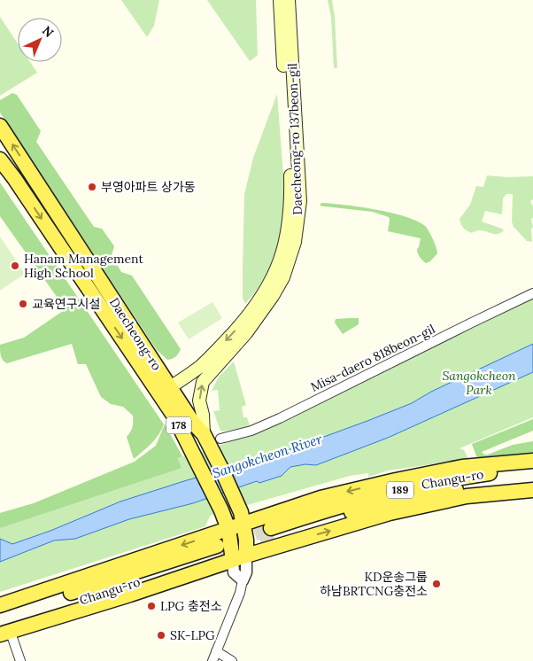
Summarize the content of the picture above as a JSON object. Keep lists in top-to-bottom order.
{
  "streets": {
    "main road": [
      "Daecheong-ro 137beon-gil",
      "Daecheong-ro",
      "178",
      "Changu-ro",
      "189"
    ],
    "street": ["Misa-daero 818beon-gil"]
  },
  "crossings": [
    ["Daecheong-ro 137beon-gil", "Daecheong-ro"],
    ["Daecheong-ro", "178"],
    ["178", "Changu-ro"]
  ],
  "water": ["Sangokcheon River"],
  "parks": ["Sangokcheon Park"],
  "places": [
    "부영아파트 상가동",
    "Hanam Management High School",
    "교육연구시설",
    "KD운송그룹 하남BRTCNG충전소",
    "LPG 충전소",
    "SK-LPG"
  ],
  "north": "top right"
}
